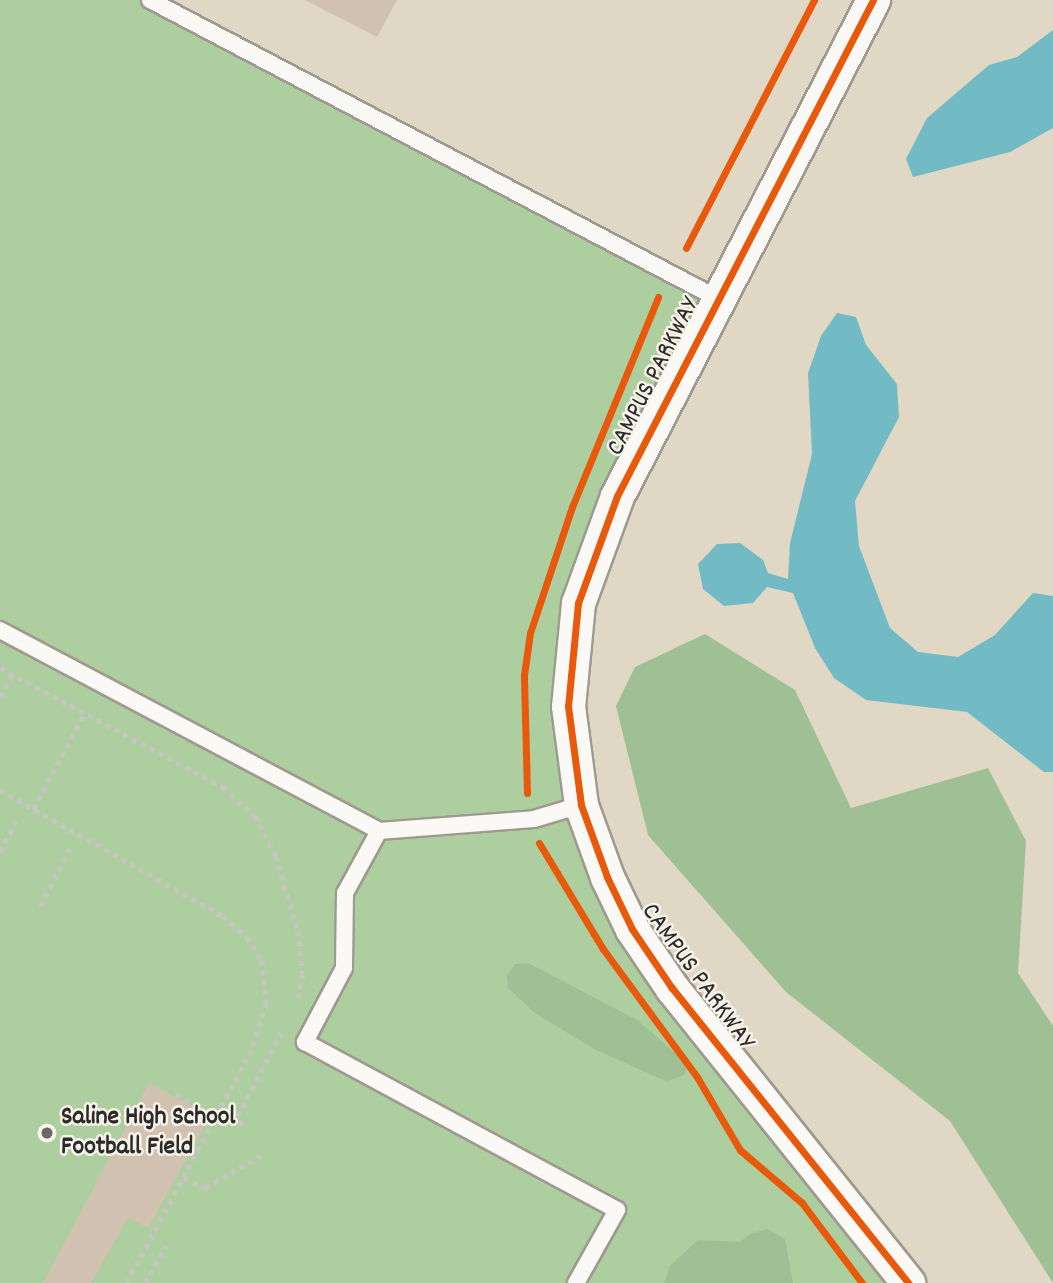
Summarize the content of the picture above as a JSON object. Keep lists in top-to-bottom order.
{
  "streets": {
    "street": ["CAMPUS PARKWAY"]
  },
  "places": ["Saline High School Football Field"]
}
